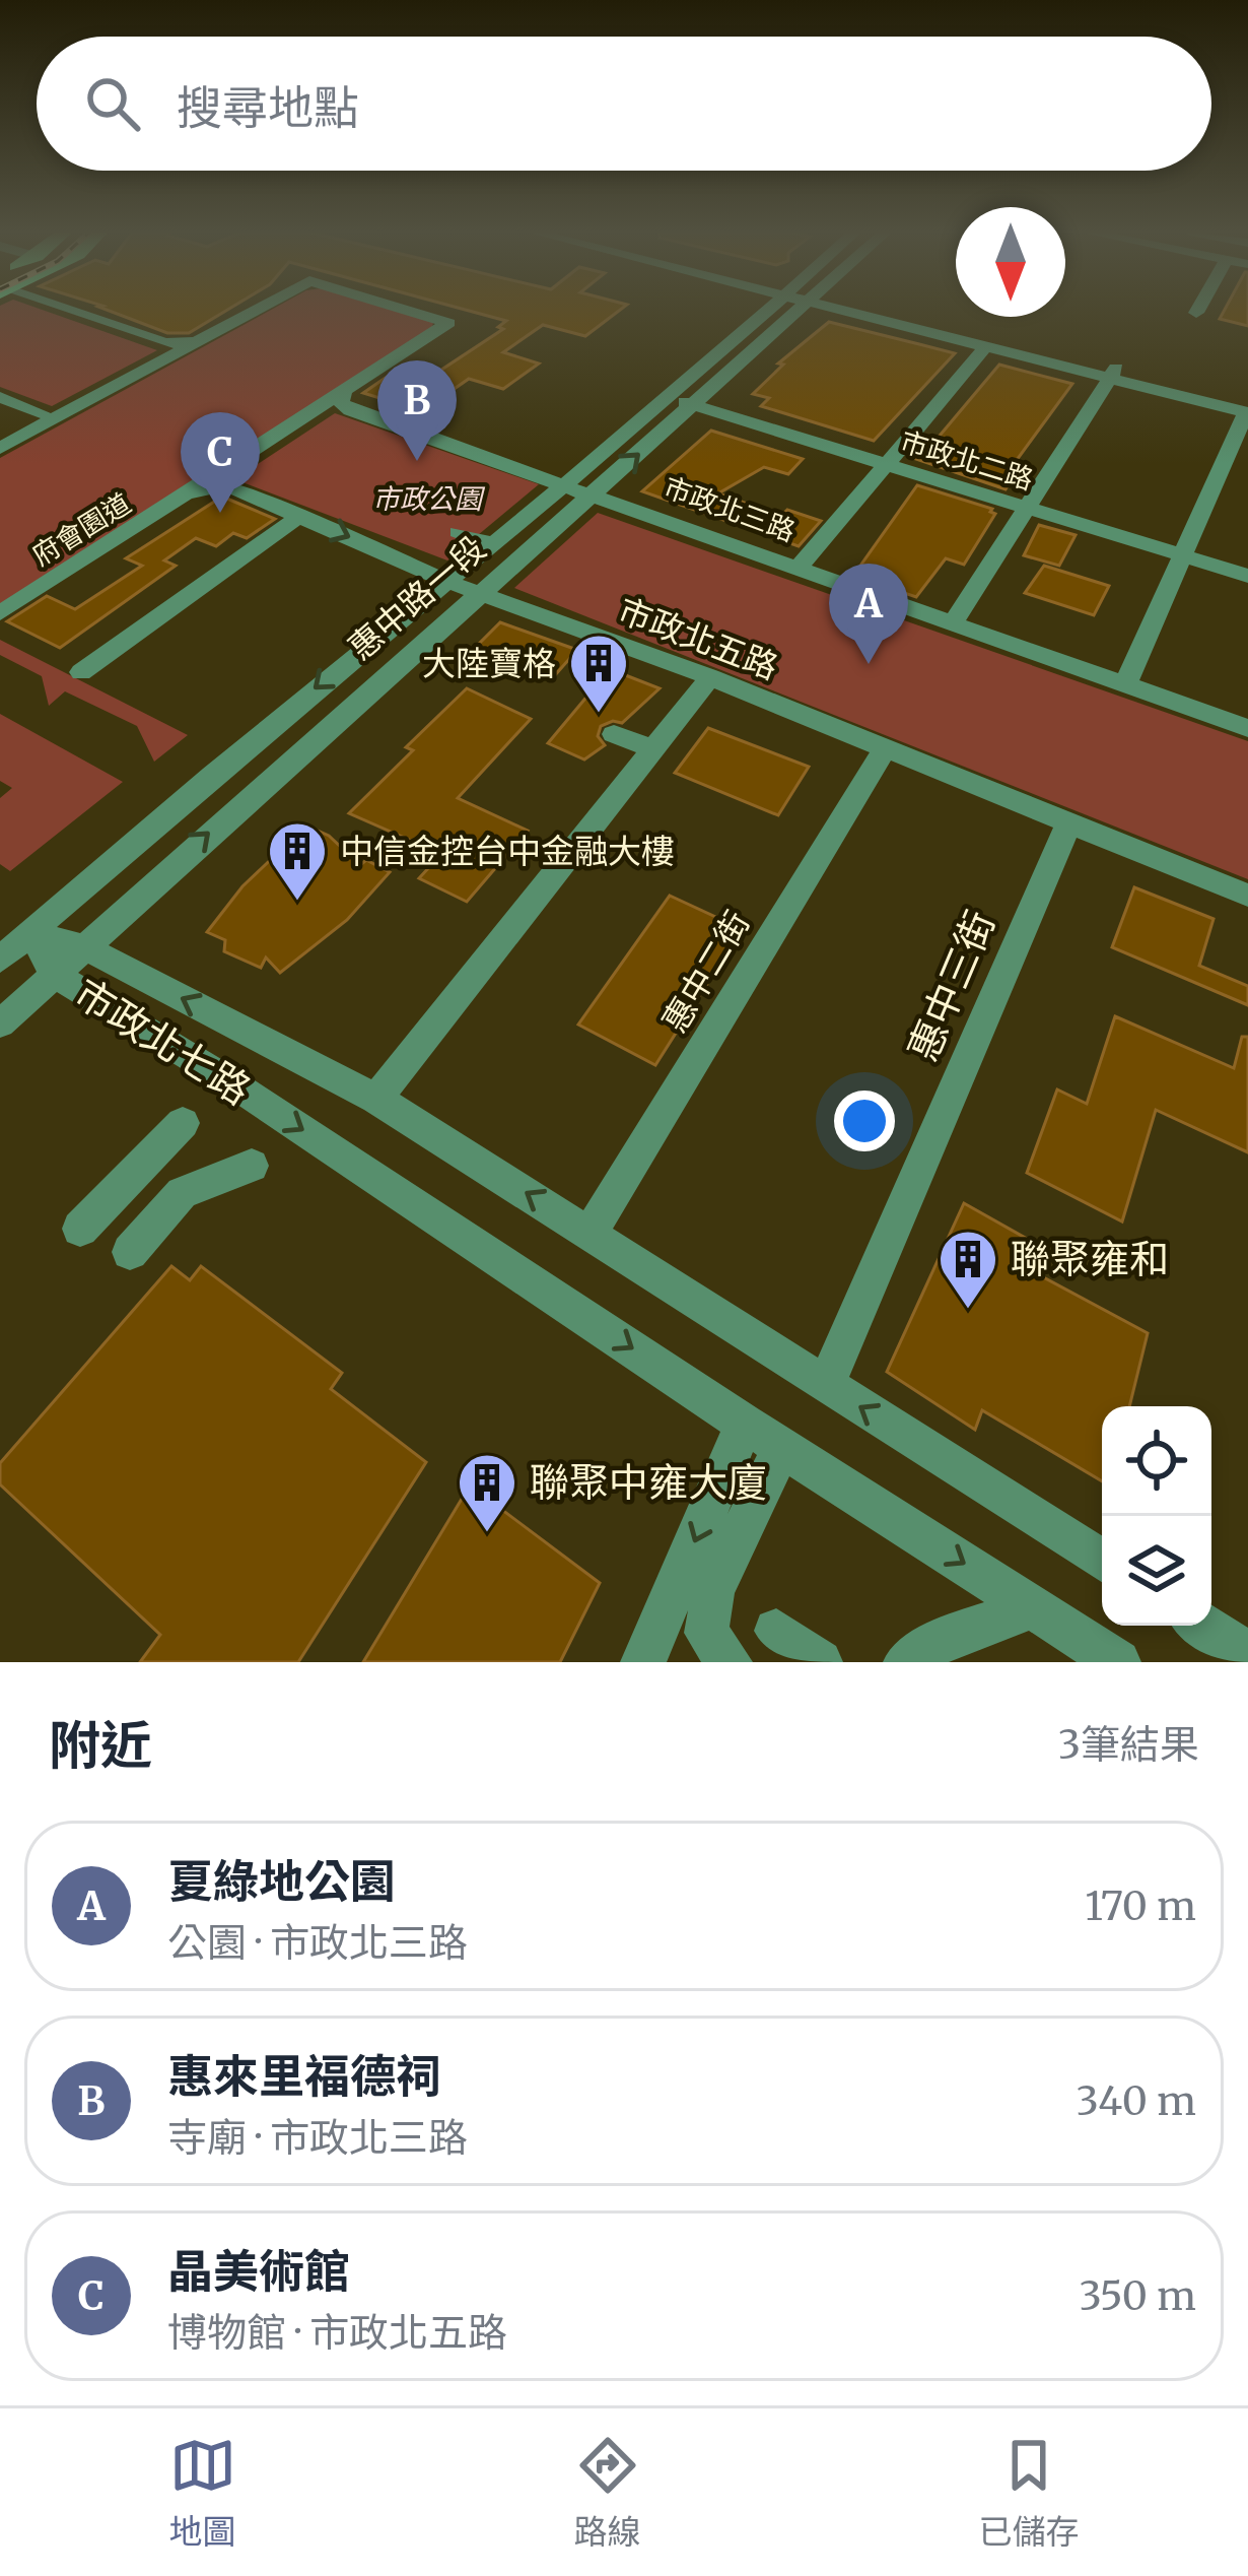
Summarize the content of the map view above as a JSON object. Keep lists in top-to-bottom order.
{
  "streets": {
    "street": [
      "市政北二路",
      "市政北三路",
      "府會園道",
      "惠中路一段",
      "市政北五路",
      "惠中二街",
      "惠中三街",
      "市政北七路"
    ]
  },
  "crossings": [
    ["市政北二路", "惠中路一段"],
    ["市政北三路", "惠中路一段"],
    ["惠中路一段", "市政北五路"],
    ["惠中路一段", "市政北七路"],
    ["市政北五路", "惠中二街"],
    ["市政北五路", "惠中三街"],
    ["惠中二街", "市政北七路"],
    ["惠中三街", "市政北七路"]
  ],
  "parks": ["市政公園"],
  "places": {
    "building": [
      "大陸寶格",
      "中信金控台中金融大樓",
      "聯聚雍和",
      "聯聚中雍大廈"
    ]
  },
  "north": "bottom",
  "page": {
    "search": "搜尋地點",
    "pins": ["B", "C", "A"],
    "heading": ["附近", "3筆結果"],
    "list": [
      {
        "mark": "A",
        "name": "夏綠地公園",
        "note": "公園 · 市政北三路",
        "value": "170 m"
      },
      {
        "mark": "B",
        "name": "惠來里福德祠",
        "note": "寺廟 · 市政北三路",
        "value": "340 m"
      },
      {
        "mark": "C",
        "name": "晶美術館",
        "note": "博物館 · 市政北五路",
        "value": "350 m"
      }
    ],
    "nav": ["地圖", "路線", "已儲存"]
  }
}
